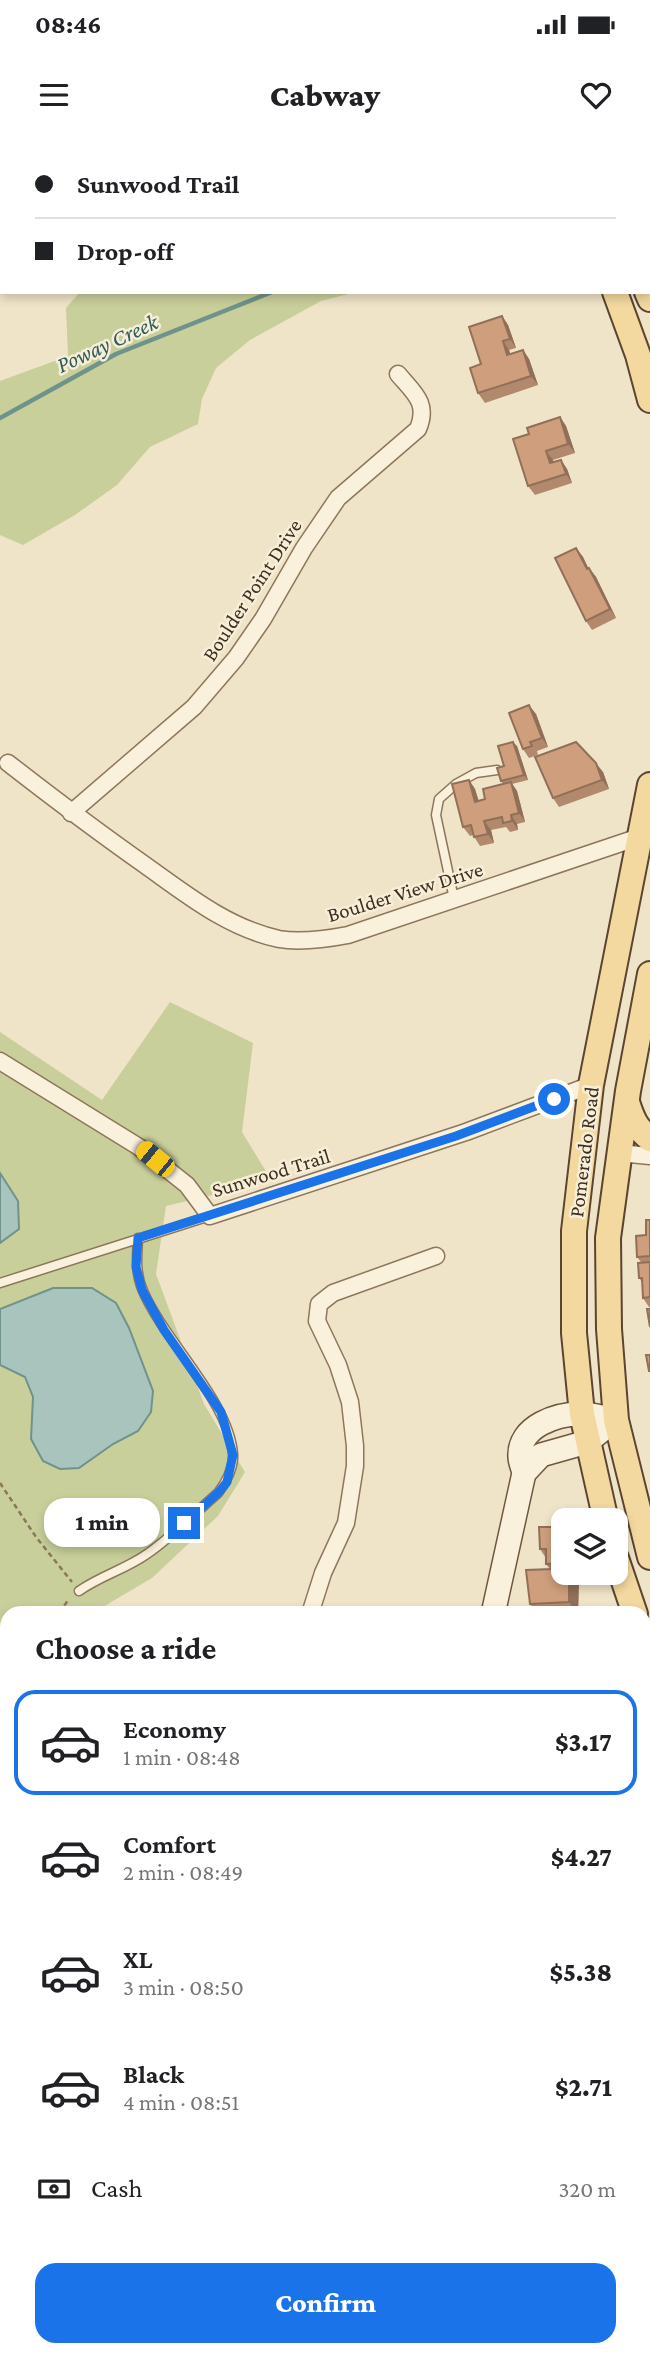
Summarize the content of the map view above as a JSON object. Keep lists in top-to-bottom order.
{
  "streets": {
    "main road": ["Pomerado Road"],
    "street": ["Boulder Point Drive", "Boulder View Drive", "Sunwood Trail"]
  },
  "crossings": [
    ["Boulder Point Drive", "Boulder View Drive"],
    ["Boulder View Drive", "Pomerado Road"],
    ["Pomerado Road", "Sunwood Trail"]
  ],
  "water": ["Poway Creek"],
  "page": {
    "status": "08:46",
    "header": "Cabway",
    "banner": ["Sunwood Trail", "Drop-off"],
    "bubble": "1 min",
    "heading": "Choose a ride",
    "list": [
      {
        "name": "Economy",
        "note": "1 min · 08:48",
        "value": "$3.17"
      },
      {
        "name": "Comfort",
        "note": "2 min · 08:49",
        "value": "$4.27"
      },
      {
        "name": "XL",
        "note": "3 min · 08:50",
        "value": "$5.38"
      },
      {
        "name": "Black",
        "note": "4 min · 08:51",
        "value": "$2.71"
      }
    ],
    "pay": ["Cash", "320 m"],
    "buttons": "Confirm"
  }
}
